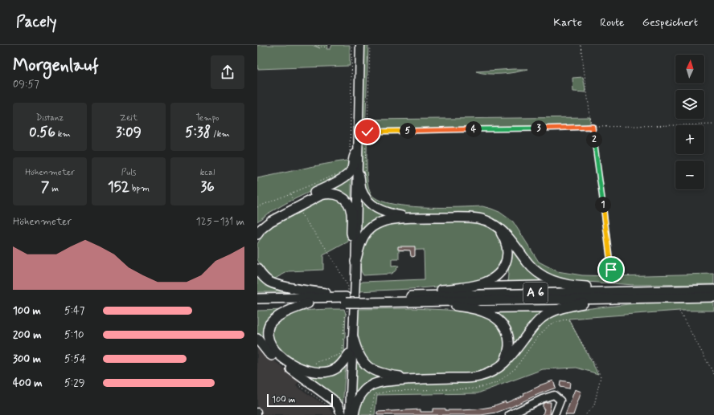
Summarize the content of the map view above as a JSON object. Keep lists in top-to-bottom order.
{
  "streets": {
    "highway": ["A 6"]
  },
  "scale_bar": "100 m",
  "north": "top",
  "page": {
    "header": "Pacely",
    "nav": ["Karte", "Route", "Gespeichert"],
    "heading": ["Morgenlauf", "09:57"],
    "map_buttons": ["+", "−"],
    "stats": [
      ["Distanz", "0.56 km"],
      ["Zeit", "3:09"],
      ["Tempo", "5:38 /km"],
      ["Höhenmeter", "7 m"],
      ["Puls", "152 bpm"],
      ["kcal", "36"]
    ],
    "pins": [
      "3",
      "4",
      "5",
      "2",
      "1"
    ],
    "chart": ["Höhenmeter", "125–131 m"],
    "list": [
      {
        "name": "100 m",
        "note": "5:47"
      },
      {
        "name": "200 m",
        "note": "5:10"
      },
      {
        "name": "300 m",
        "note": "5:54"
      },
      {
        "name": "400 m",
        "note": "5:29"
      }
    ],
    "scale": "100 m"
  }
}
